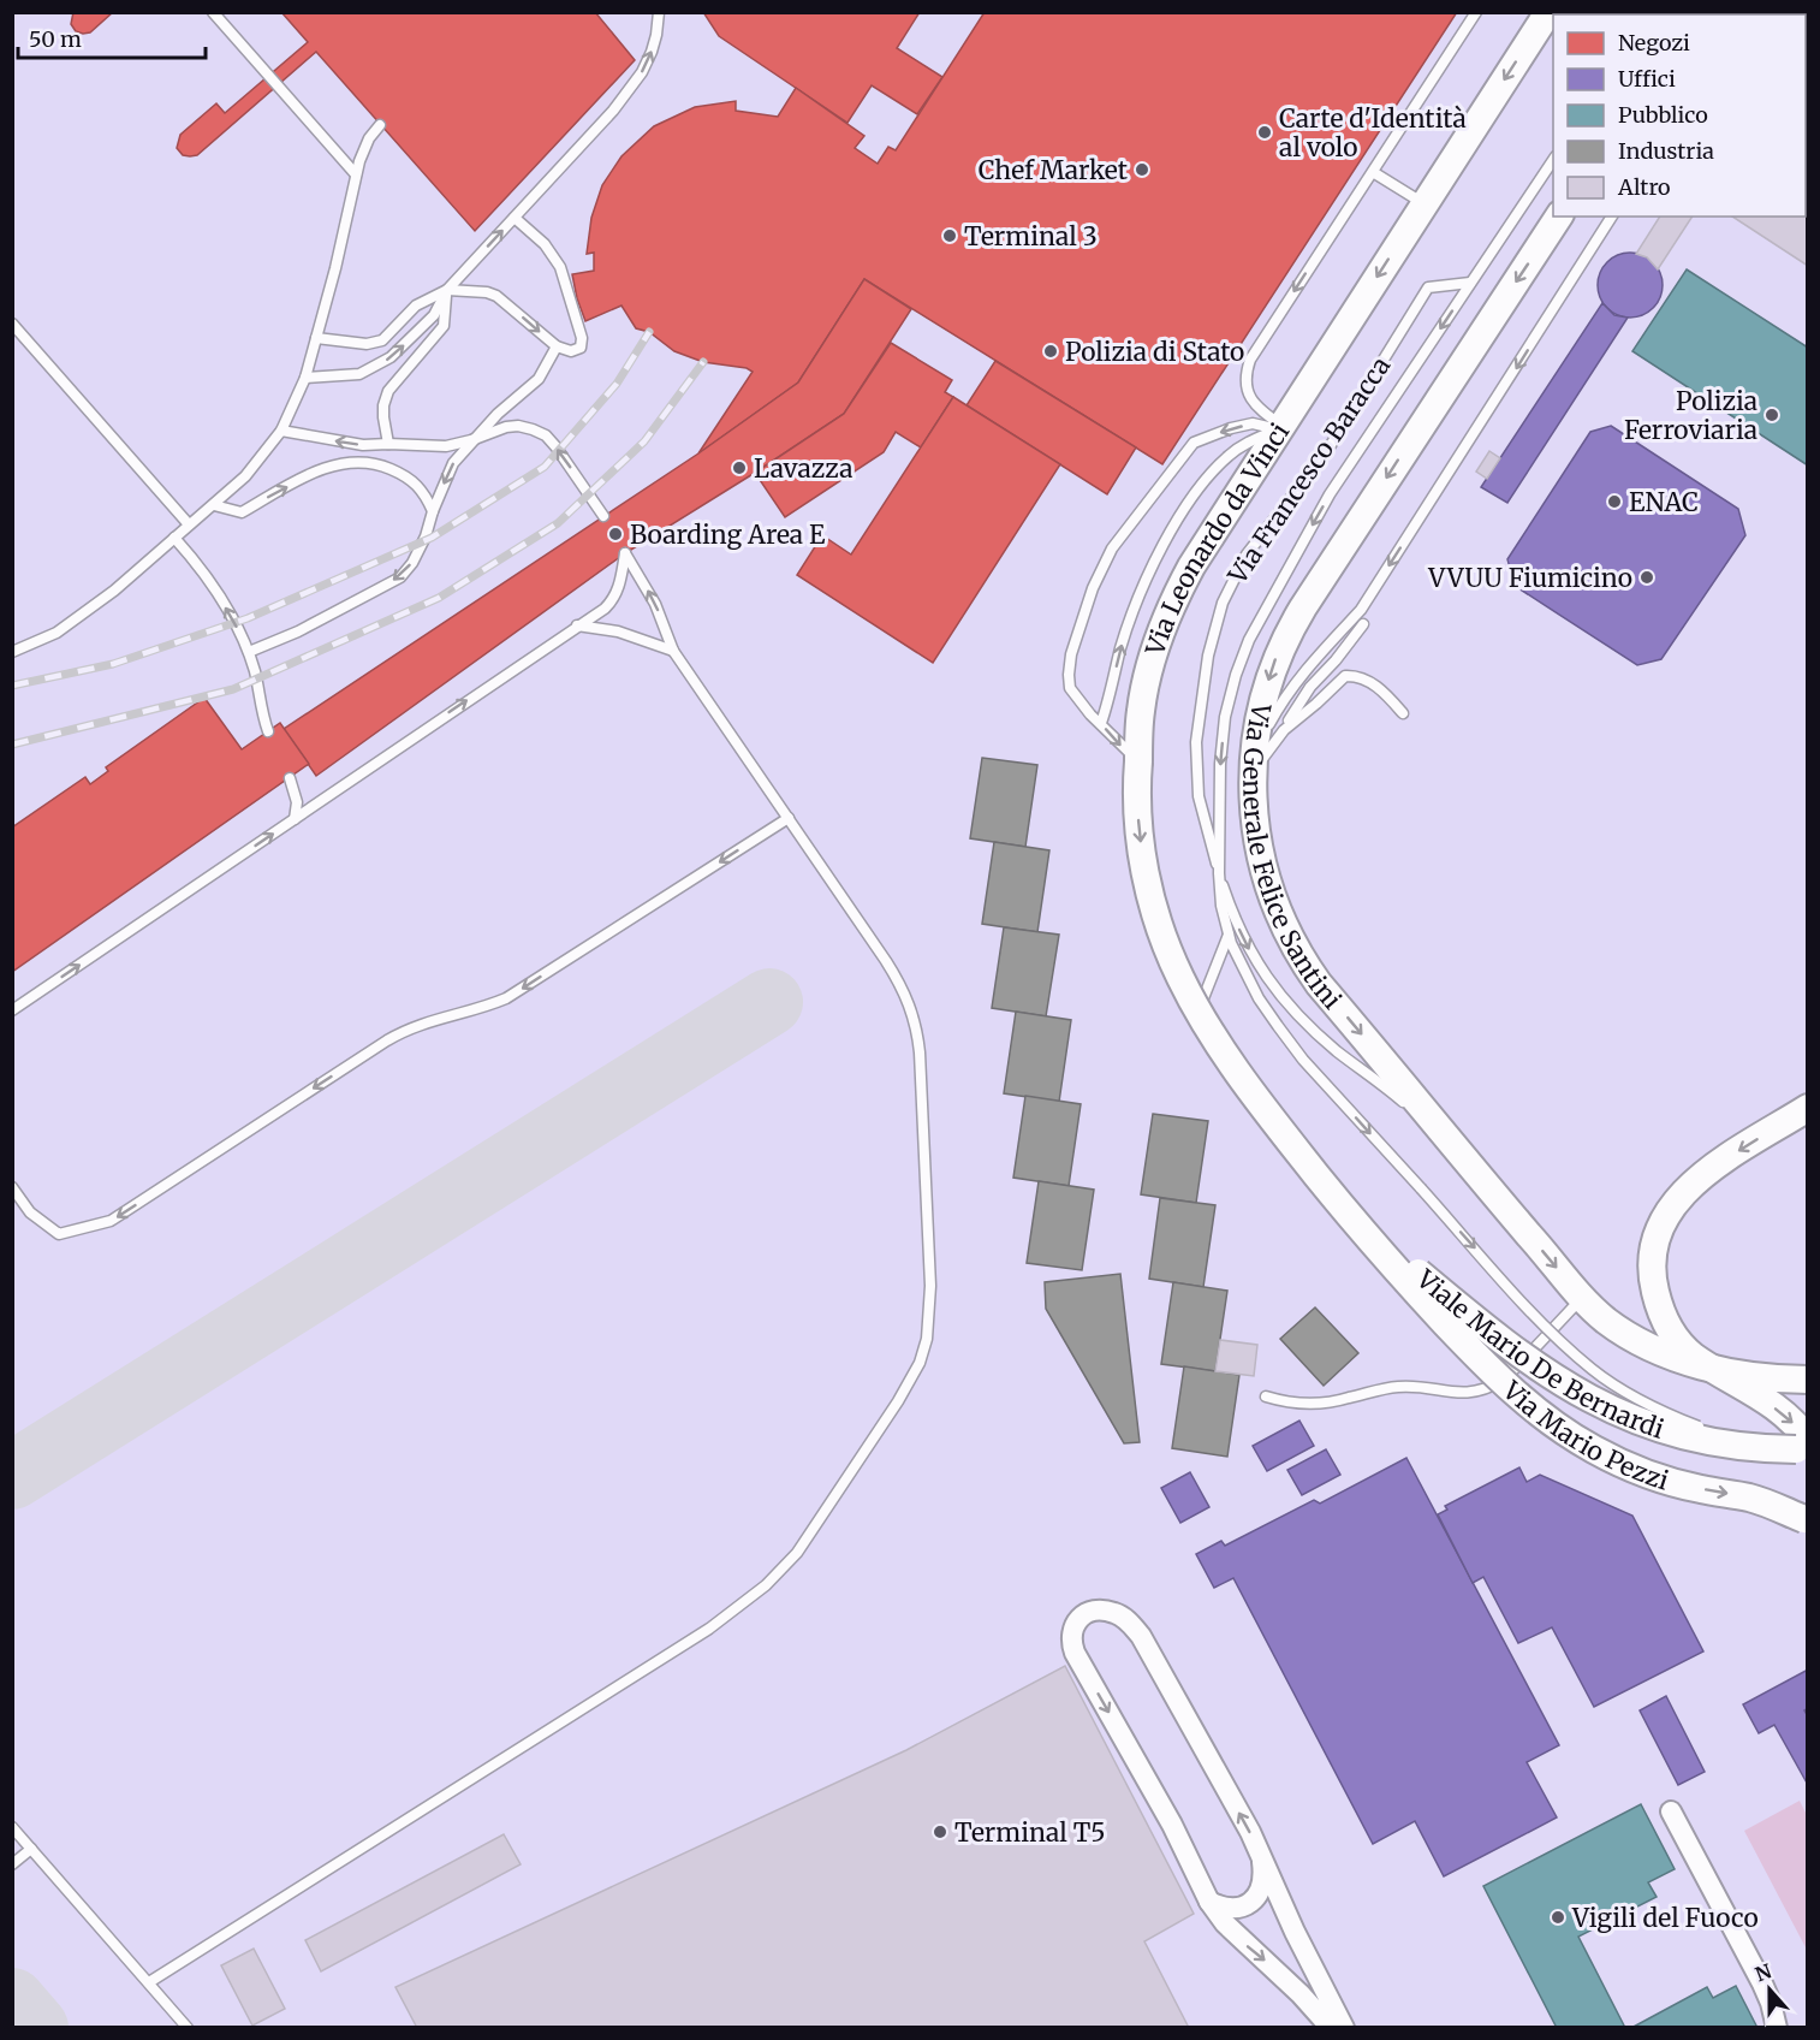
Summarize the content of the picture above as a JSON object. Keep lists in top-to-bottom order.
{
  "streets": {
    "main road": [
      "Via Leonardo da Vinci",
      "Via Generale Felice Santini",
      "Viale Mario De Bernardi",
      "Via Mario Pezzi"
    ],
    "lane": ["Via Francesco Baracca"]
  },
  "crossings": [
    ["Via Francesco Baracca", "Viale Mario De Bernardi"],
    ["Via Leonardo da Vinci", "Viale Mario De Bernardi"],
    ["Via Leonardo da Vinci", "Via Mario Pezzi"],
    ["Viale Mario De Bernardi", "Via Mario Pezzi"]
  ],
  "one_way": ["Via Leonardo da Vinci", "Via Generale Felice Santini", "Via Mario Pezzi"],
  "places": [
    "Carte d'Identità al volo",
    "Chef Market",
    "Terminal 3",
    "Polizia di Stato",
    "Polizia Ferroviaria",
    "Lavazza",
    "ENAC",
    "Boarding Area E",
    "VVUU Fiumicino",
    "Terminal T5",
    "Vigili del Fuoco"
  ],
  "legend": [
    "Negozi",
    "Uffici",
    "Pubblico",
    "Industria",
    "Altro"
  ],
  "scale_bar": "50 m",
  "north": "top"
}
